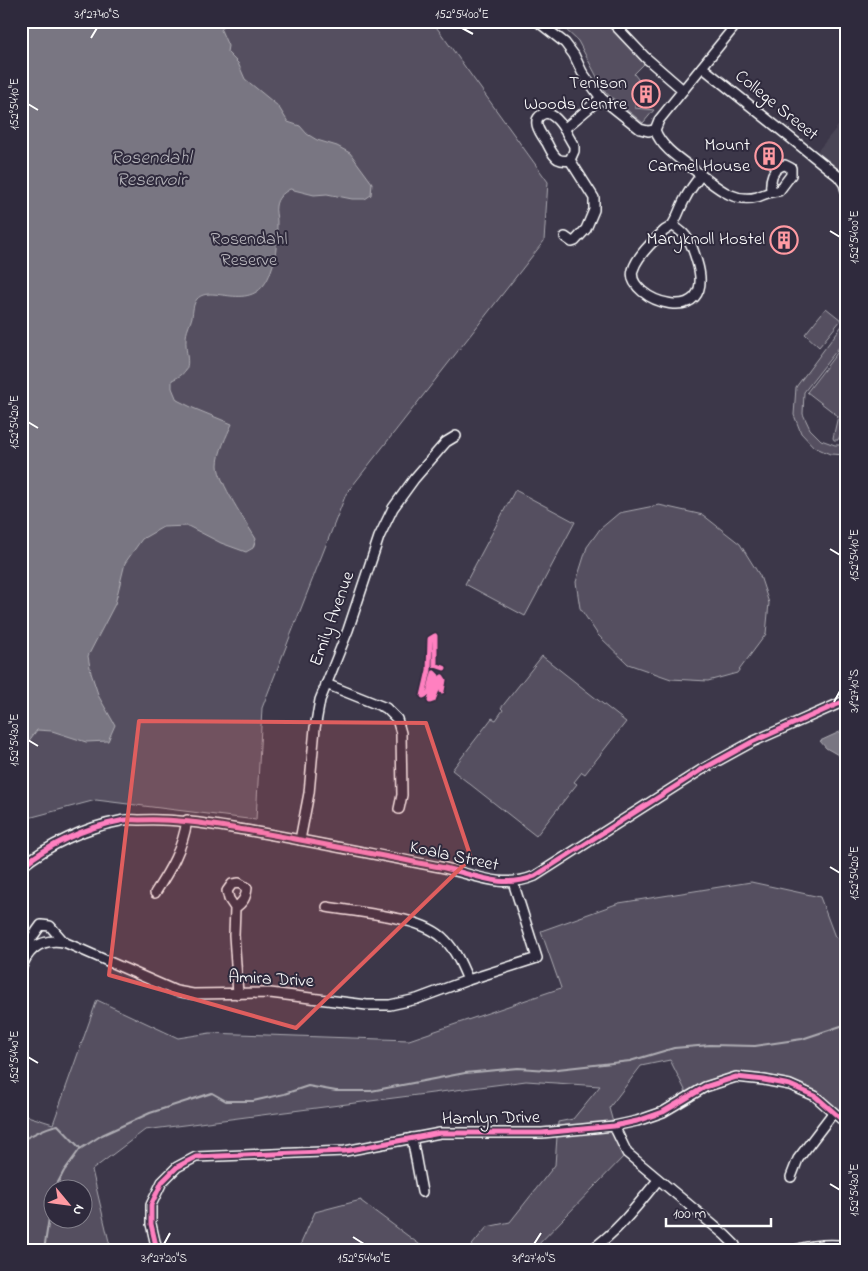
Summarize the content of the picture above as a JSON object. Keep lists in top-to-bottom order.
{
  "streets": {
    "street": [
      "College Sreeet",
      "Emily Avenue",
      "Koala Street",
      "Amira Drive",
      "Hamlyn Drive"
    ]
  },
  "crossings": [
    ["Emily Avenue", "Koala Street"],
    ["Koala Street", "Amira Drive"]
  ],
  "water": ["Rosendahl Reservoir"],
  "parks": ["Rosendahl Reserve"],
  "places": {
    "building": ["Tenison Woods Centre", "Mount Carmel House", "Maryknoll Hostel"]
  },
  "scale_bar": "100 m",
  "north": "bottom right",
  "coordinates": [
    "31°27'40\"S",
    "152°54'00\"E",
    "152°54'10\"E",
    "152°54'20\"E",
    "31°27'10\"S",
    "152°54'30\"E",
    "152°54'40\"E",
    "31°27'20\"S"
  ]
}
